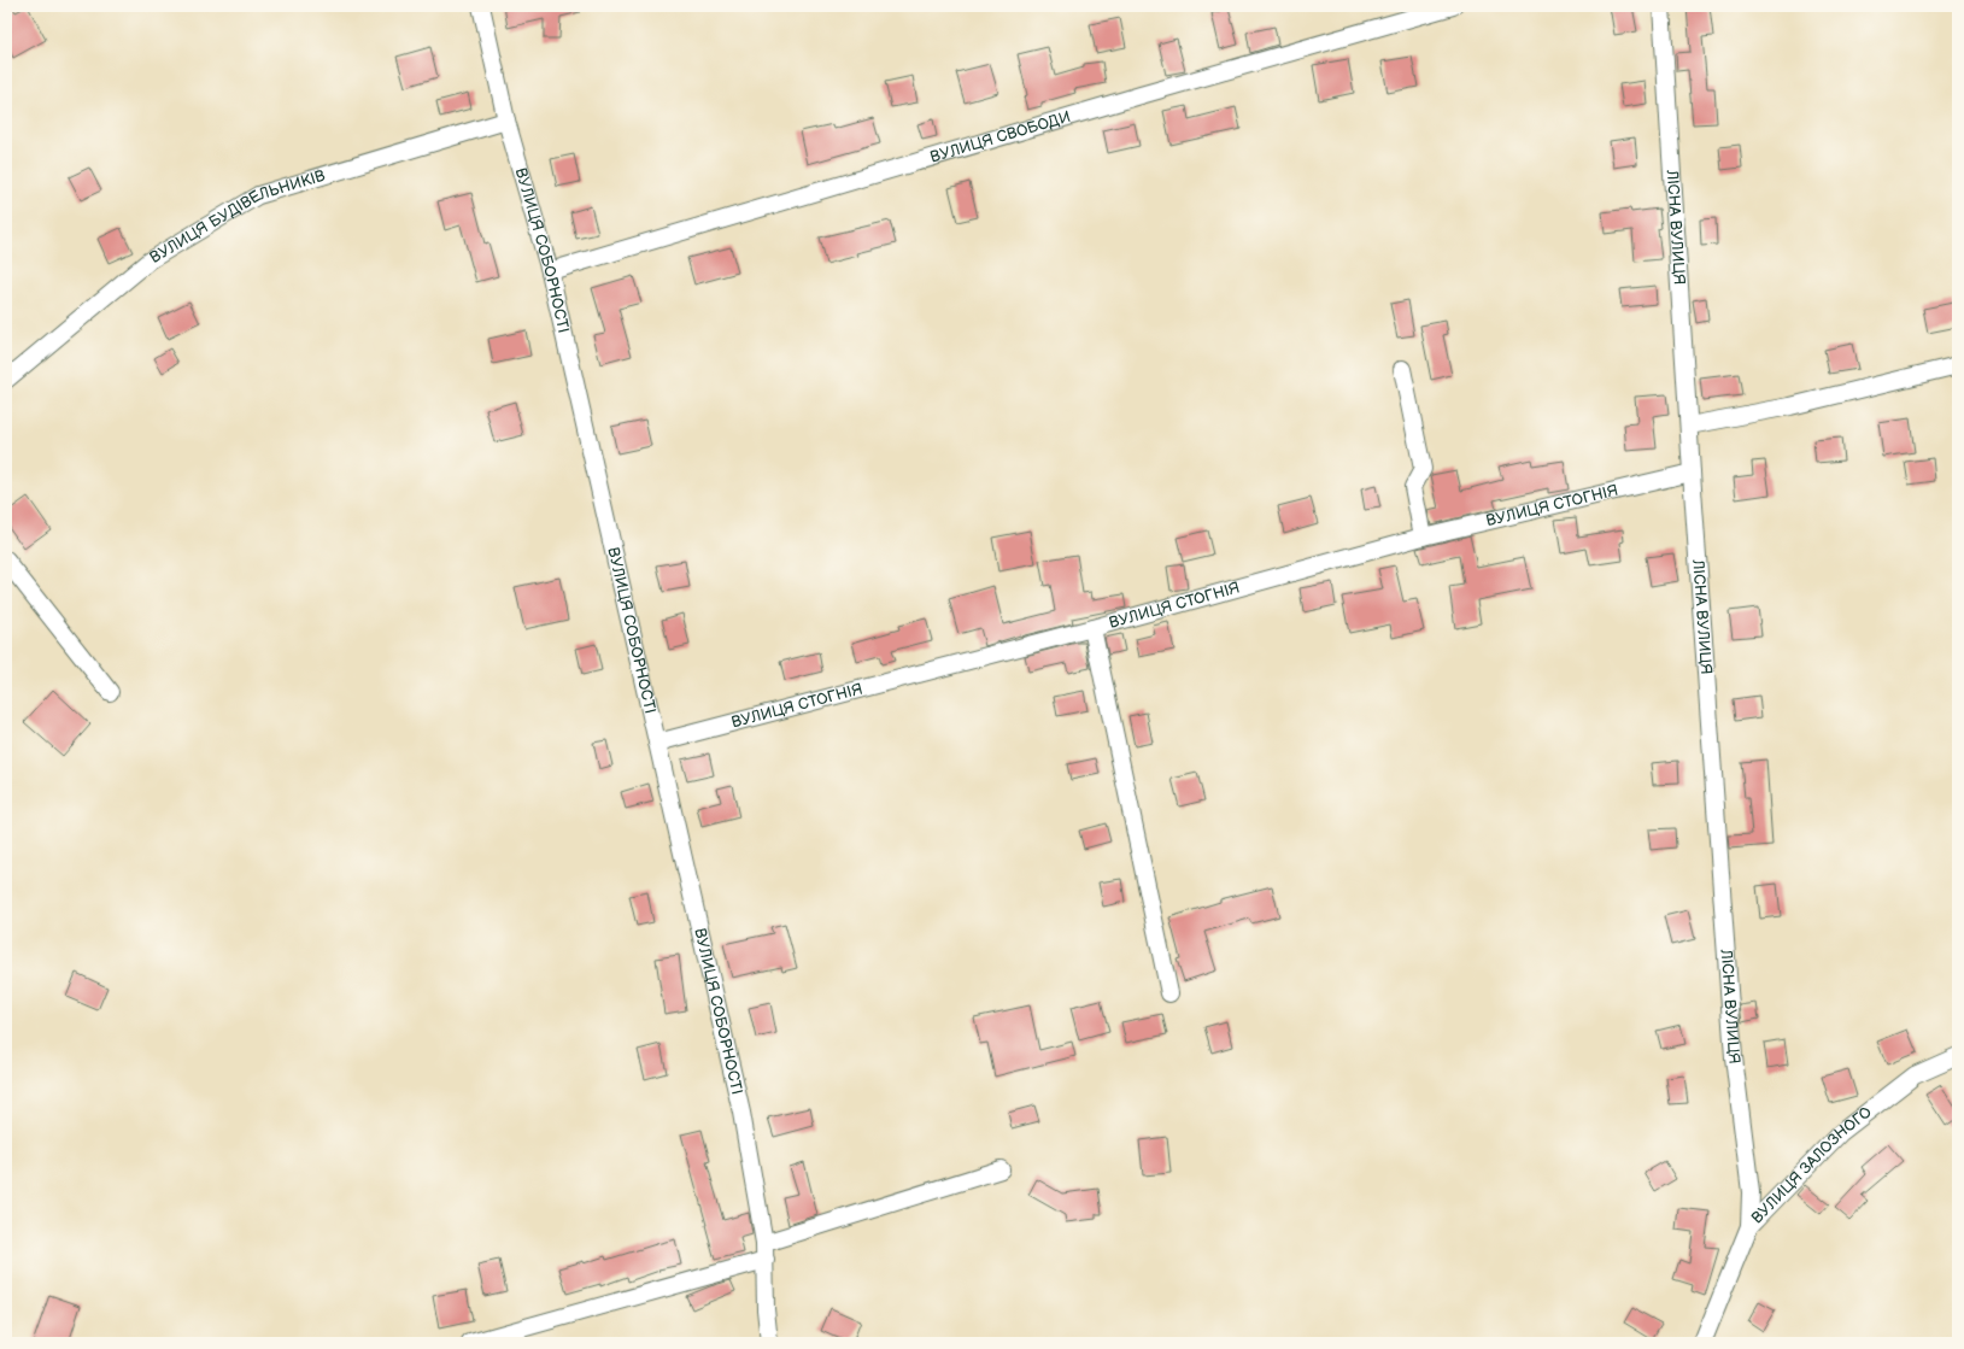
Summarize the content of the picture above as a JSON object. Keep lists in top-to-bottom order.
{
  "streets": {
    "street": [
      "ВУЛИЦЯ СВОБОДИ",
      "ВУЛИЦЯ БУДІВЕЛЬНИКІВ",
      "ЛІСНА ВУЛИЦЯ",
      "ВУЛИЦЯ СОБОРНОСТІ",
      "ВУЛИЦЯ СТОГНІЯ",
      "ВУЛИЦЯ ЗАЛОЗНОГО"
    ]
  },
  "crossings": [
    ["ВУЛИЦЯ СВОБОДИ", "ВУЛИЦЯ СОБОРНОСТІ"],
    ["ВУЛИЦЯ БУДІВЕЛЬНИКІВ", "ВУЛИЦЯ СОБОРНОСТІ"],
    ["ЛІСНА ВУЛИЦЯ", "ВУЛИЦЯ СТОГНІЯ"],
    ["ЛІСНА ВУЛИЦЯ", "ВУЛИЦЯ ЗАЛОЗНОГО"],
    ["ВУЛИЦЯ СОБОРНОСТІ", "ВУЛИЦЯ СТОГНІЯ"]
  ]
}
